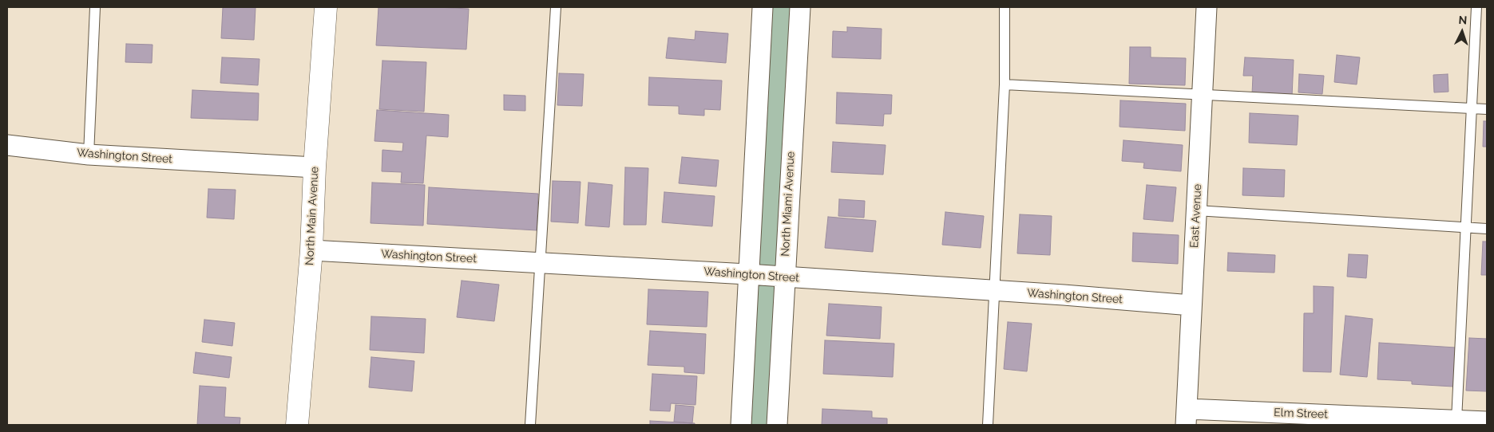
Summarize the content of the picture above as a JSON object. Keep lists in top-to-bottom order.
{
  "streets": {
    "main road": ["North Main Avenue"],
    "street": [
      "Washington Street",
      "North Miami Avenue",
      "East Avenue",
      "Elm Street"
    ]
  },
  "crossings": [
    ["Washington Street", "North Miami Avenue"],
    ["Washington Street", "North Main Avenue"],
    ["Washington Street", "East Avenue"],
    ["East Avenue", "Elm Street"]
  ],
  "north": "top"
}
